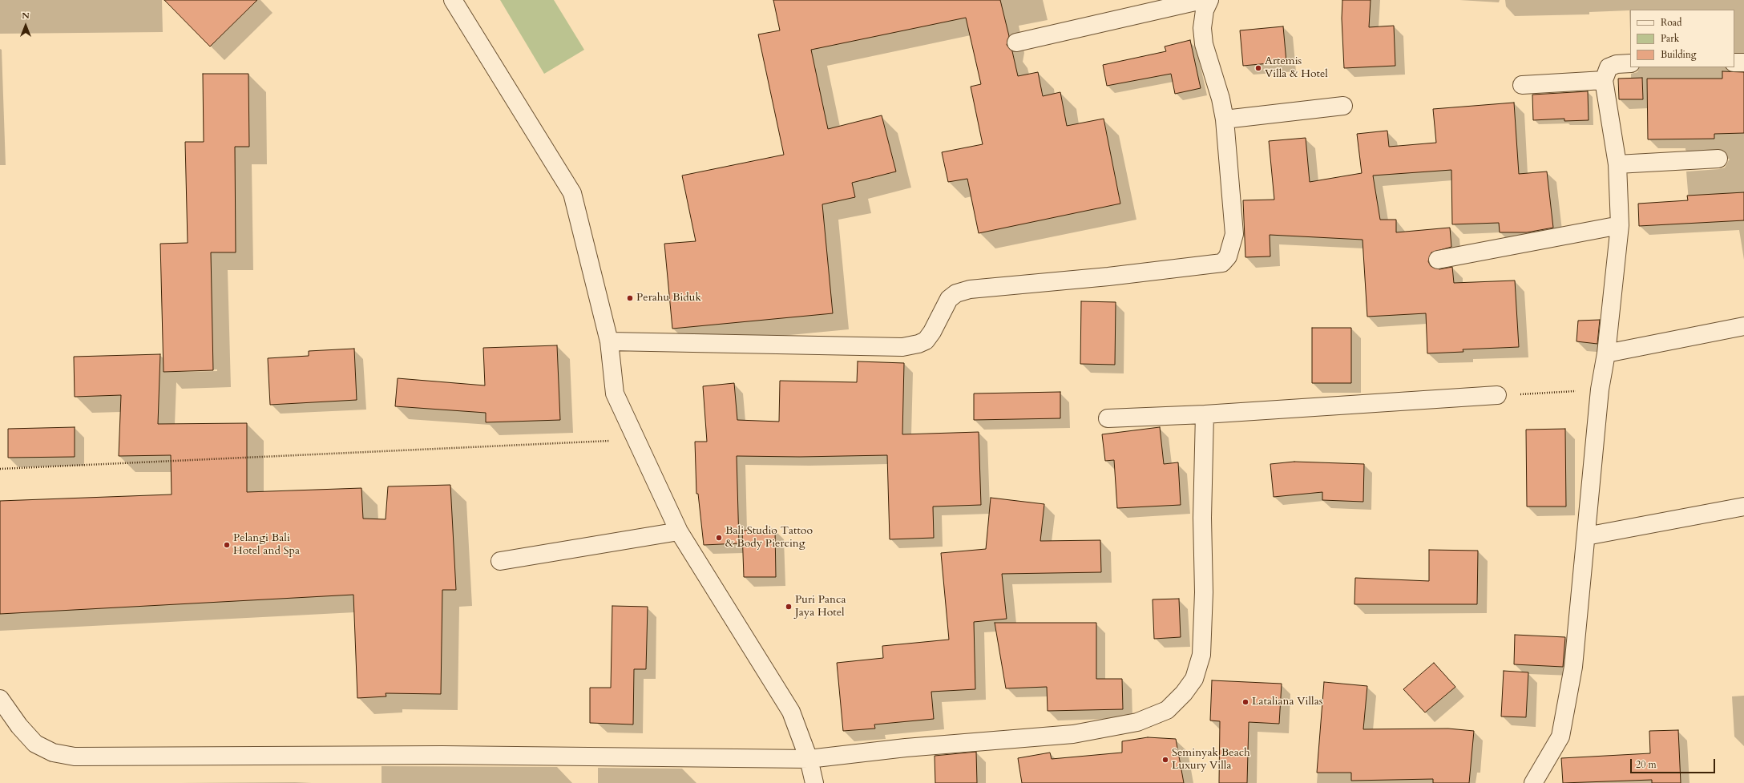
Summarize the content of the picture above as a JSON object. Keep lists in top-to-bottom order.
{
  "places": [
    "Artemis Villa & Hotel",
    "Perahu Biduk",
    "Bali Studio Tattoo & Body Piercing",
    "Pelangi Bali Hotel and Spa",
    "Puri Panca Jaya Hotel",
    "Lataliana Villas",
    "Seminyak Beach Luxury Villa"
  ],
  "legend": ["Road", "Park", "Building"],
  "scale_bar": "20 m",
  "north": "top"
}
